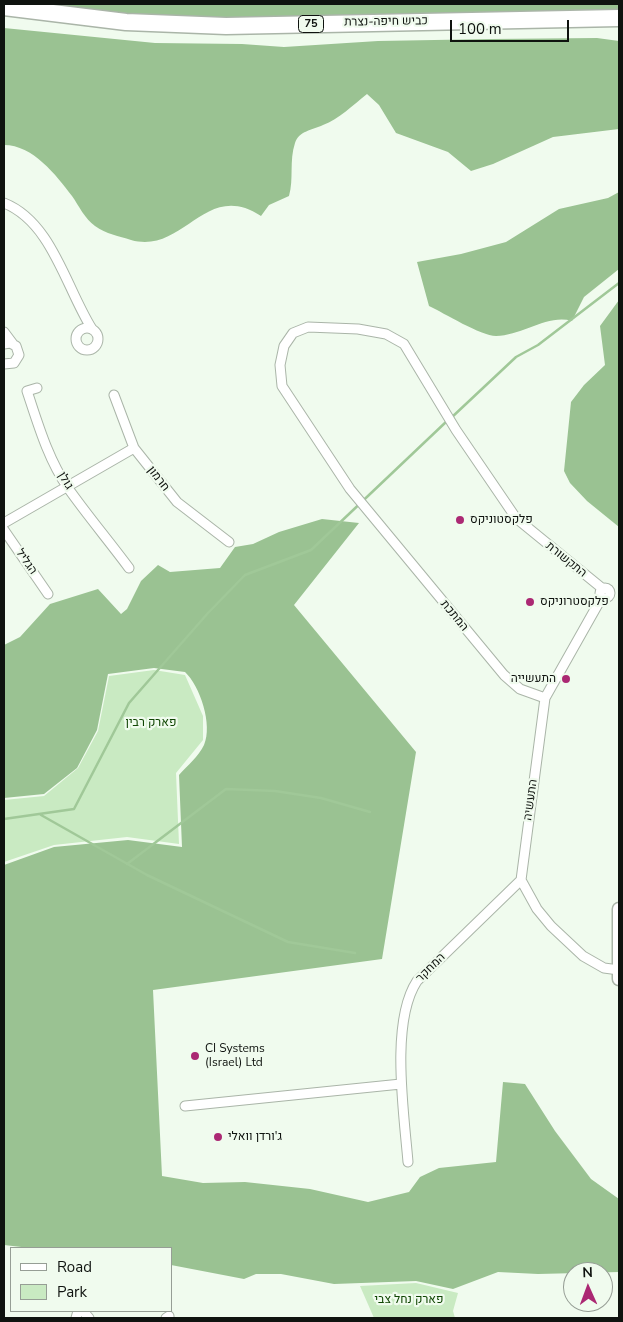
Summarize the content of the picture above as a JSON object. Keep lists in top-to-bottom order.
{
  "streets": {
    "highway": ["כביש חיפה-נצרת", "75"],
    "street": [
      "חרמון",
      "גולן",
      "התקשורת",
      "הגליל",
      "המתכת",
      "התעשיה",
      "המחקר"
    ]
  },
  "crossings": [
    ["התקשורת", "המתכת"],
    ["התקשורת", "התעשיה"],
    ["המתכת", "התעשיה"],
    ["התעשיה", "המחקר"]
  ],
  "parks": ["פארק רבין", "פארק נחל צבי"],
  "places": [
    "פלקסטוניקס",
    "פלקסטרוניקס",
    "התעשייה",
    "CI Systems (Israel) Ltd",
    "ג'ורדן וואלי"
  ],
  "legend": ["Road", "Park"],
  "scale_bar": "100 m",
  "north": "top"
}
